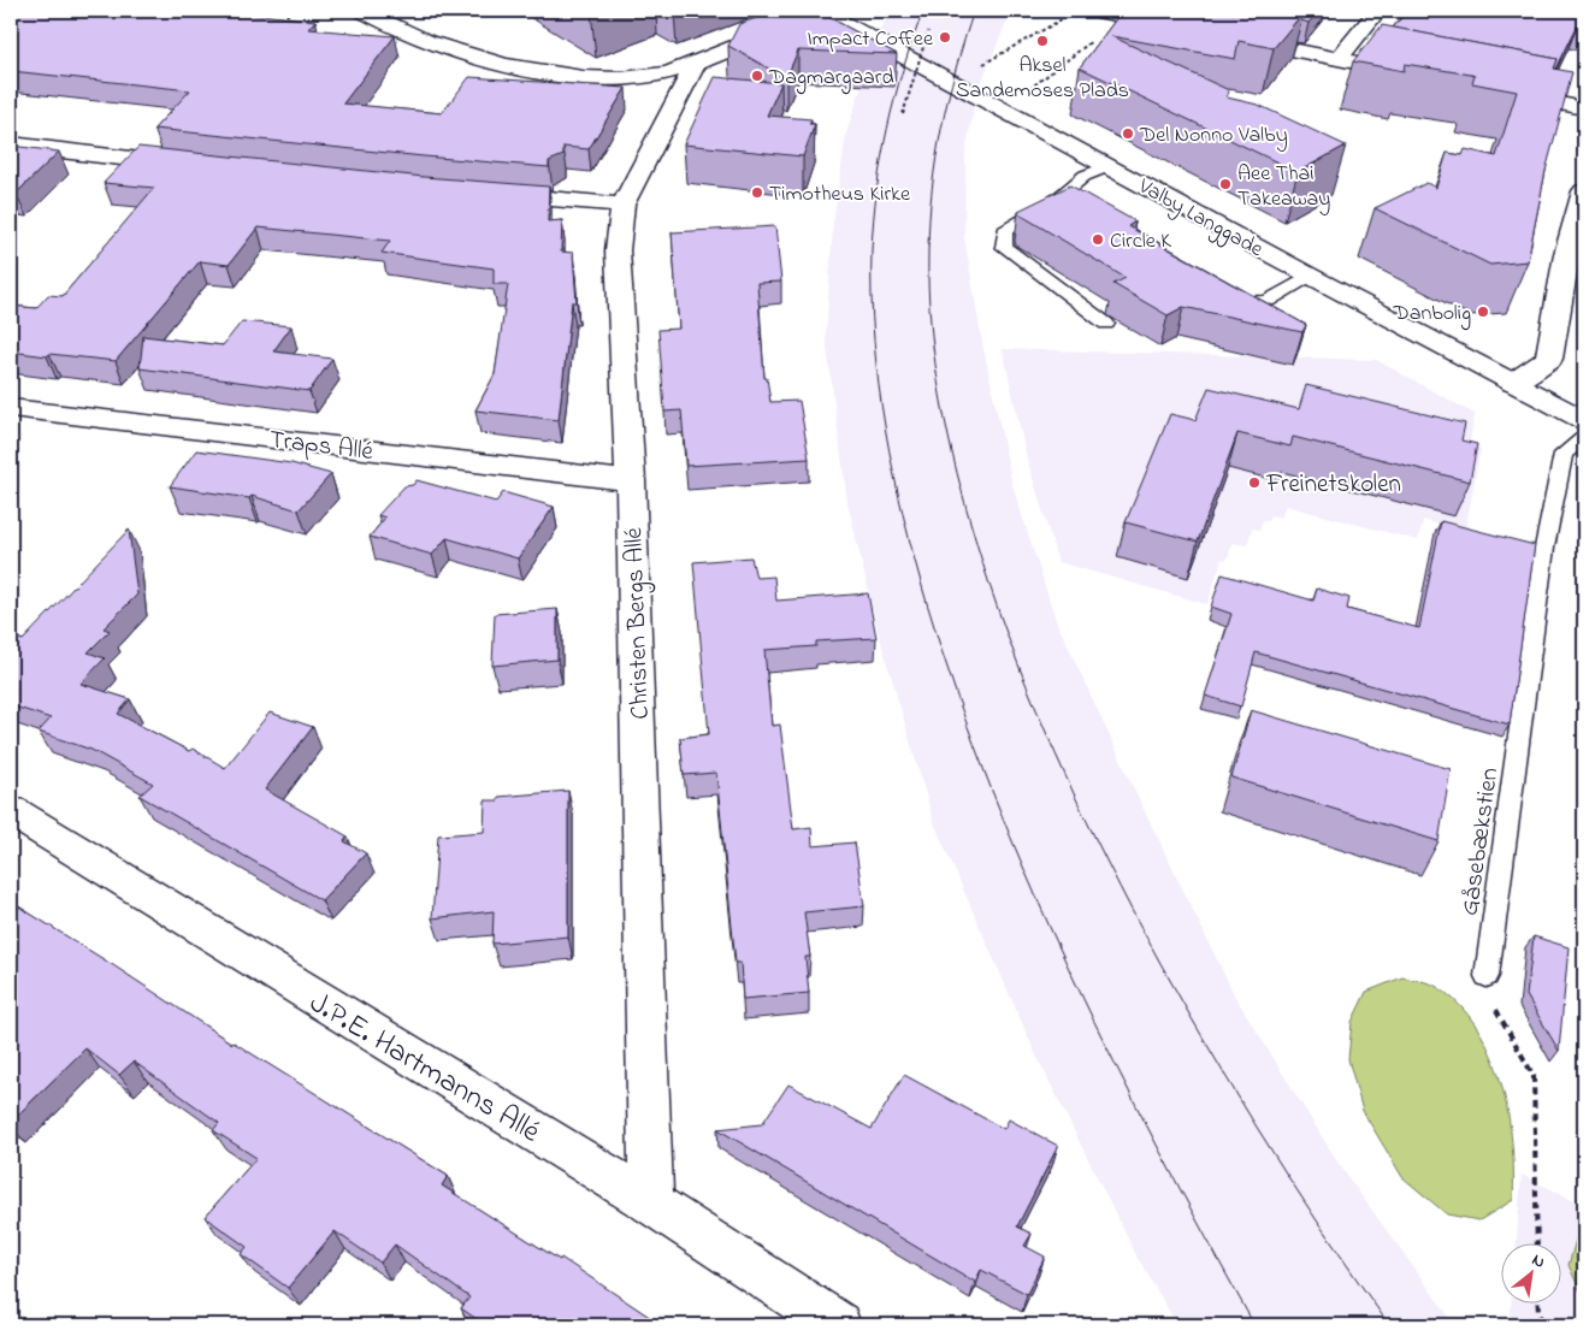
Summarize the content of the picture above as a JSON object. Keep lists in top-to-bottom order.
{
  "streets": {
    "street": [
      "Valby Langgade",
      "Traps Allé",
      "Christen Bergs Allé",
      "J.P.E. Hartmanns Allé"
    ],
    "lane": ["Gåsebækstien"]
  },
  "crossings": [
    ["Traps Allé", "Christen Bergs Allé"],
    ["Christen Bergs Allé", "J.P.E. Hartmanns Allé"]
  ],
  "places": [
    "Impact Coffee",
    "Aksel Sandemoses Plads",
    "Dagmargaard",
    "Del Nonno Valby",
    "Aee Thai Takeaway",
    "Timotheus Kirke",
    "Circle K",
    "Danbolig",
    "Freinetskolen"
  ],
  "north": "top right"
}
